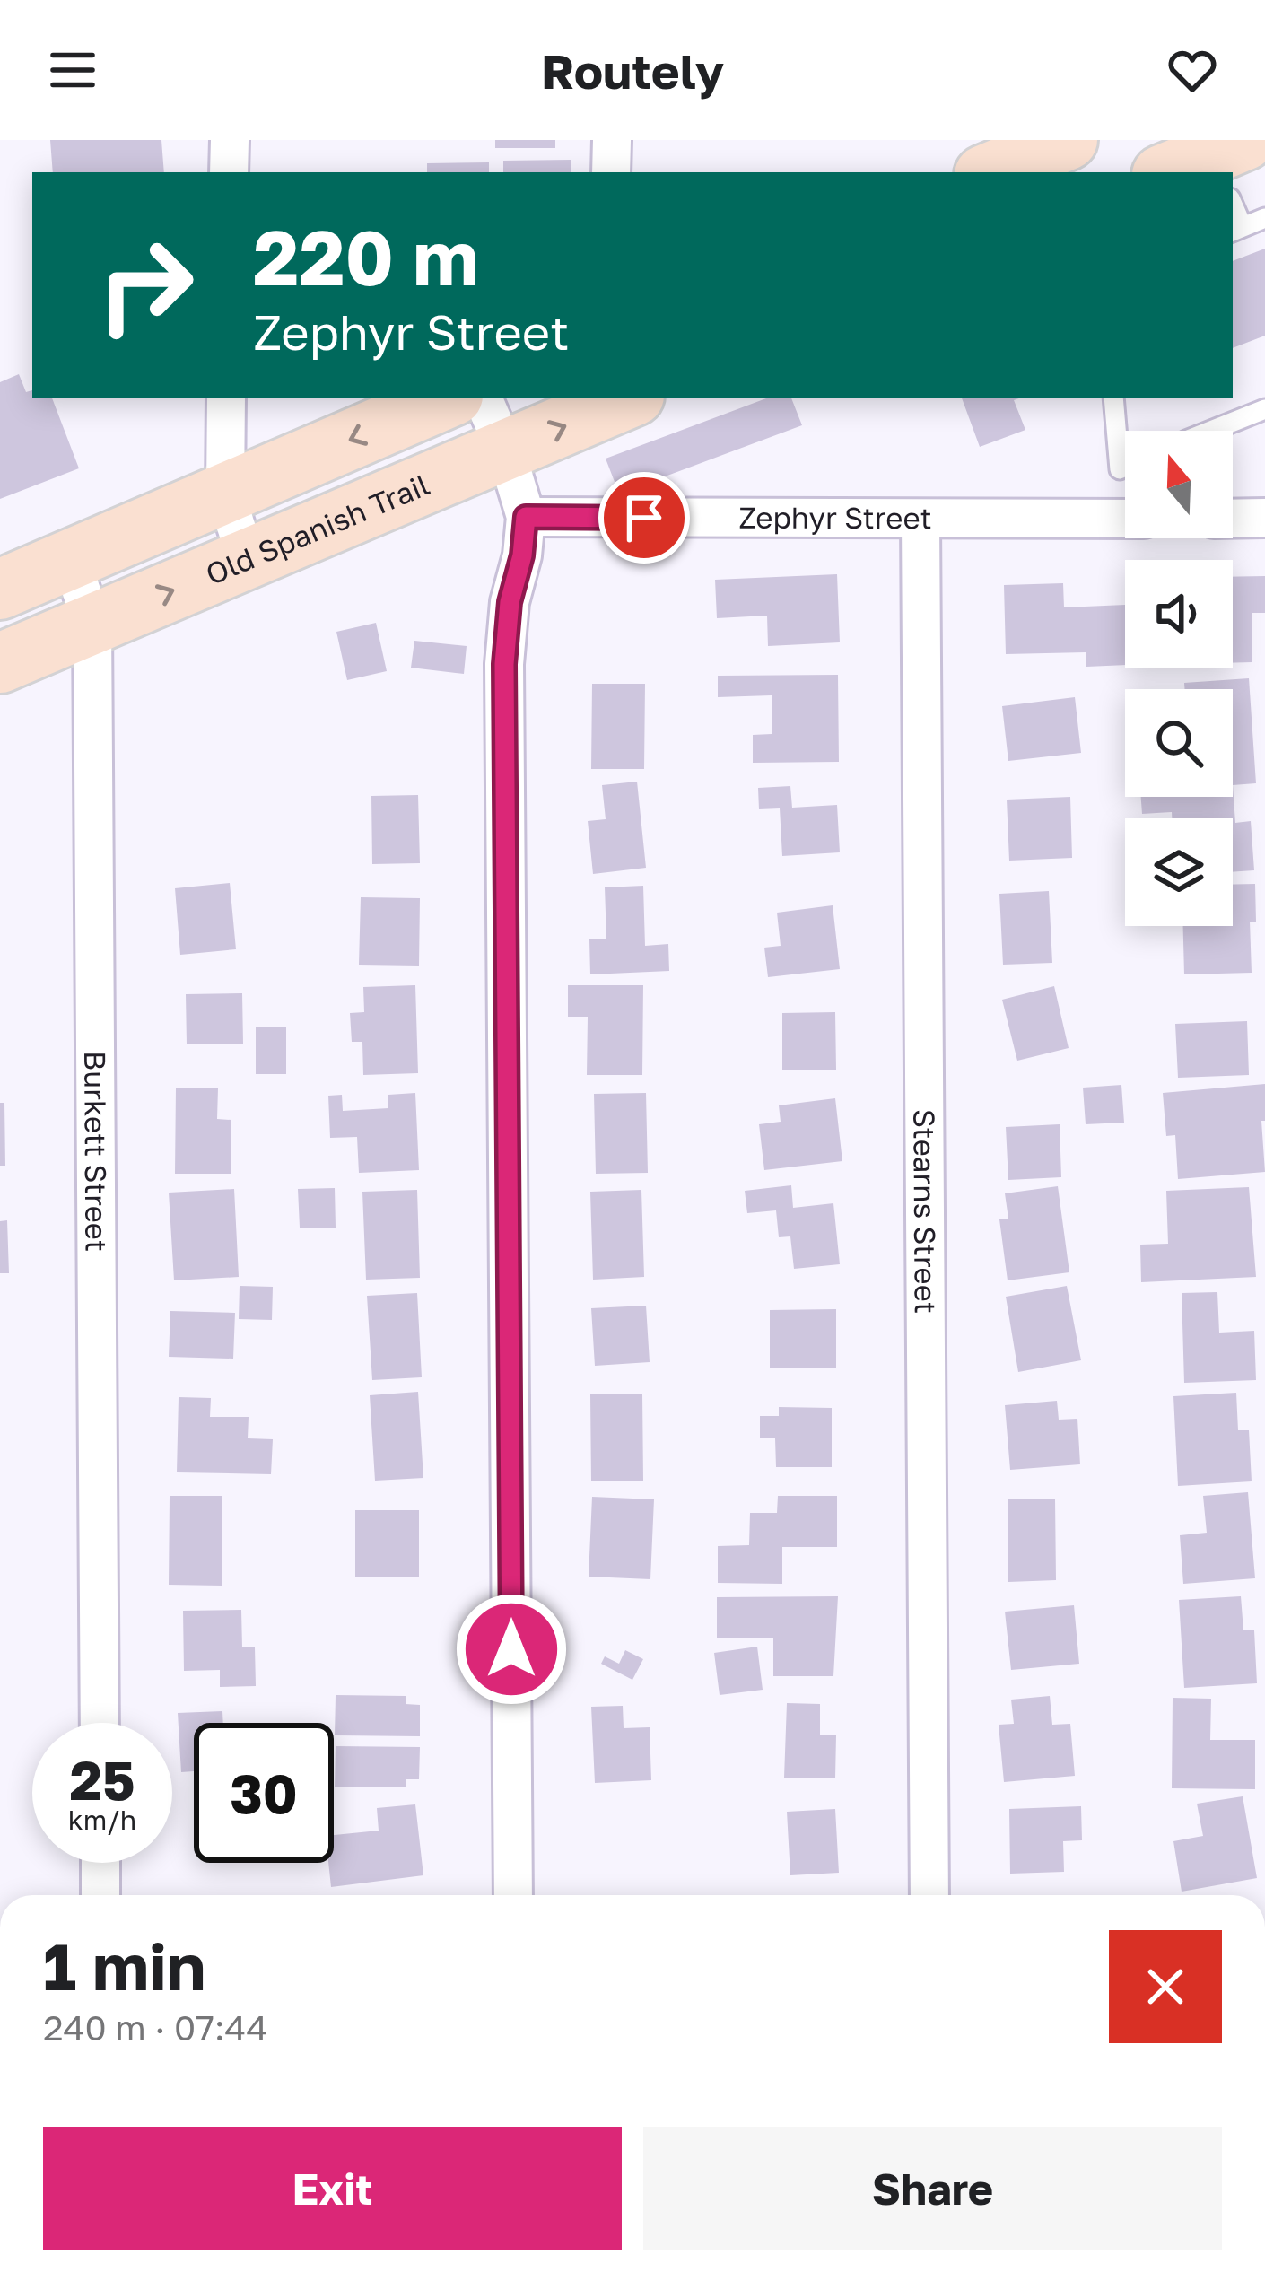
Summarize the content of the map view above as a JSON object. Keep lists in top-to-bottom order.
{
  "streets": {
    "main road": ["Old Spanish Trail"],
    "street": ["Zephyr Street", "Burkett Street", "Stearns Street"]
  },
  "crossings": [
    ["Zephyr Street", "Stearns Street"],
    ["Old Spanish Trail", "Burkett Street"]
  ],
  "north": "top",
  "page": {
    "header": "Routely",
    "turn": ["220 m", "Zephyr Street"],
    "speed": "25 km/h",
    "limit": "30",
    "heading": ["1 min", "240 m · 07:44"],
    "buttons": ["Exit", "Share"]
  }
}
